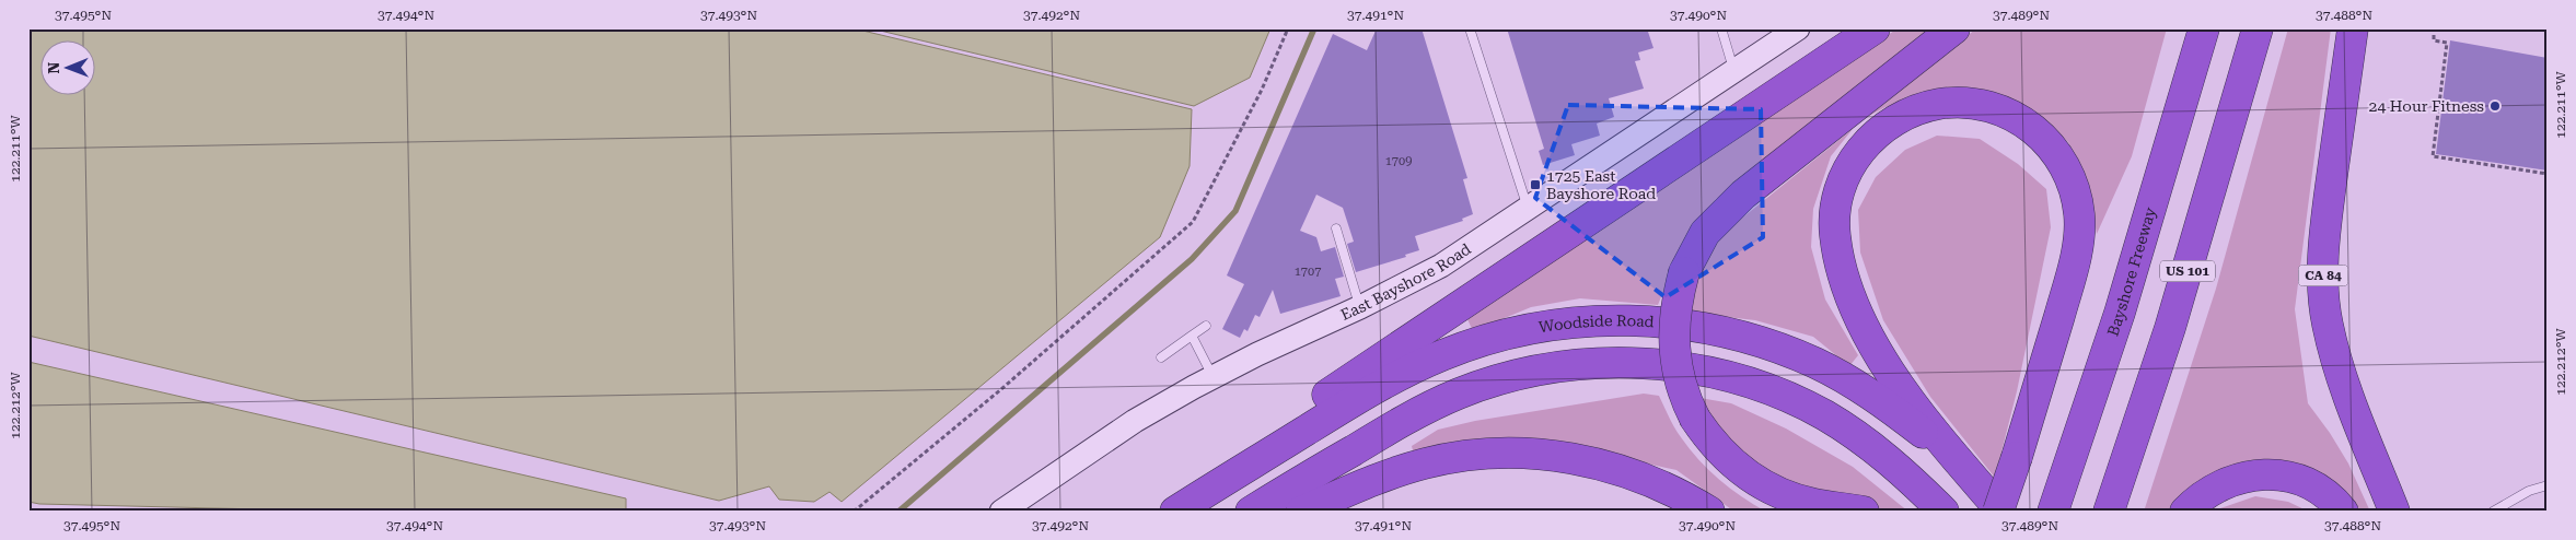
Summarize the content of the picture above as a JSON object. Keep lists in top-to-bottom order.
{
  "streets": {
    "highway": [
      "Bayshore Freeway",
      "US 101",
      "CA 84",
      "Woodside Road"
    ],
    "street": ["East Bayshore Road"]
  },
  "places": {
    "other": ["24 Hour Fitness"],
    "transit": ["1725 East Bayshore Road"]
  },
  "house_numbers": ["1709", "1707"],
  "north": "left",
  "coordinates": [
    "37.495°N",
    "37.494°N",
    "37.493°N",
    "37.492°N",
    "37.491°N",
    "37.490°N",
    "37.489°N",
    "37.488°N",
    "122.211°W",
    "122.212°W"
  ]
}
